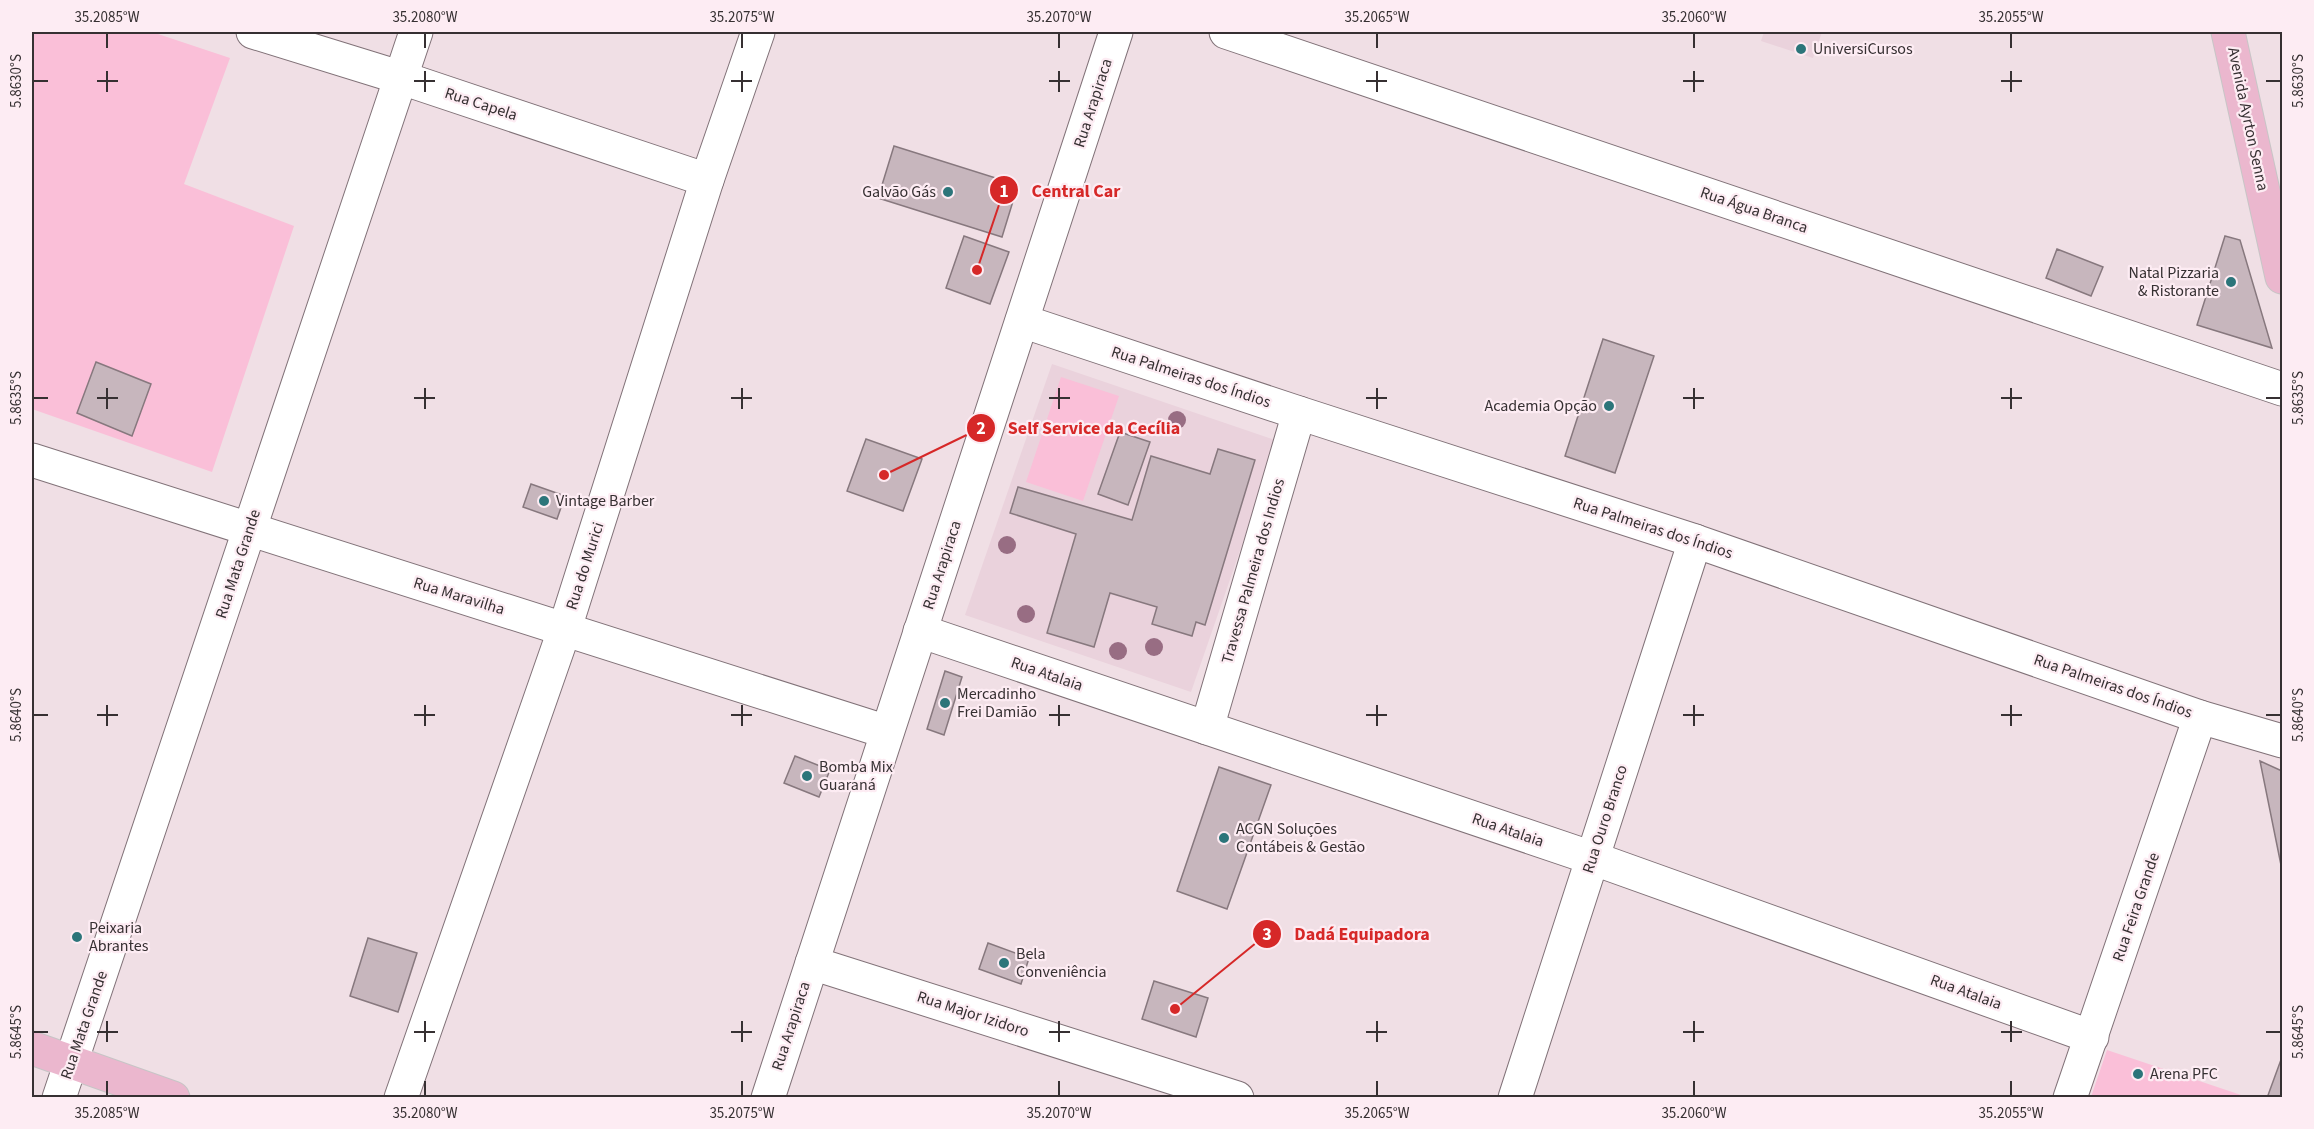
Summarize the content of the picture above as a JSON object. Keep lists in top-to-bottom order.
{
  "streets": {
    "main road": ["Avenida Ayrton Senna"],
    "street": [
      "Rua Arapiraca",
      "Rua Capela",
      "Rua Água Branca",
      "Rua Palmeiras dos Índios",
      "Rua Mata Grande",
      "Rua do Murici",
      "Travessa Palmeira dos Indios",
      "Rua Maravilha",
      "Rua Atalaia",
      "Rua Ouro Branco",
      "Rua Feira Grande",
      "Rua Major Izidoro"
    ]
  },
  "crossings": [
    ["Rua Arapiraca", "Rua Palmeiras dos Índios"],
    ["Rua Arapiraca", "Rua Maravilha"],
    ["Rua Arapiraca", "Rua Atalaia"],
    ["Rua Arapiraca", "Rua Major Izidoro"],
    ["Rua Capela", "Rua Mata Grande"],
    ["Rua Capela", "Rua do Murici"],
    ["Rua Palmeiras dos Índios", "Travessa Palmeira dos Indios"],
    ["Rua Palmeiras dos Índios", "Rua Ouro Branco"],
    ["Rua Palmeiras dos Índios", "Rua Feira Grande"],
    ["Rua Mata Grande", "Rua Maravilha"],
    ["Rua do Murici", "Rua Maravilha"],
    ["Travessa Palmeira dos Indios", "Rua Atalaia"],
    ["Rua Atalaia", "Rua Ouro Branco"],
    ["Rua Atalaia", "Rua Feira Grande"]
  ],
  "places": [
    "UniversiCursos",
    "Galvão Gás",
    "Central Car",
    "Natal Pizzaria & Ristorante",
    "Academia Opção",
    "Self Service da Cecília",
    "Vintage Barber",
    "Mercadinho Frei Damião",
    "Bomba Mix Guaraná",
    "ACGN Soluções Contábeis & Gestão",
    "Peixaria Abrantes",
    "Bela Conveniência",
    "Dadá Equipadora",
    "Arena PFC"
  ],
  "coordinates": [
    "35.2085°W",
    "35.2080°W",
    "35.2075°W",
    "35.2070°W",
    "35.2065°W",
    "35.2060°W",
    "35.2055°W",
    "5.8630°S",
    "5.8635°S",
    "5.8640°S",
    "5.8645°S"
  ]
}
